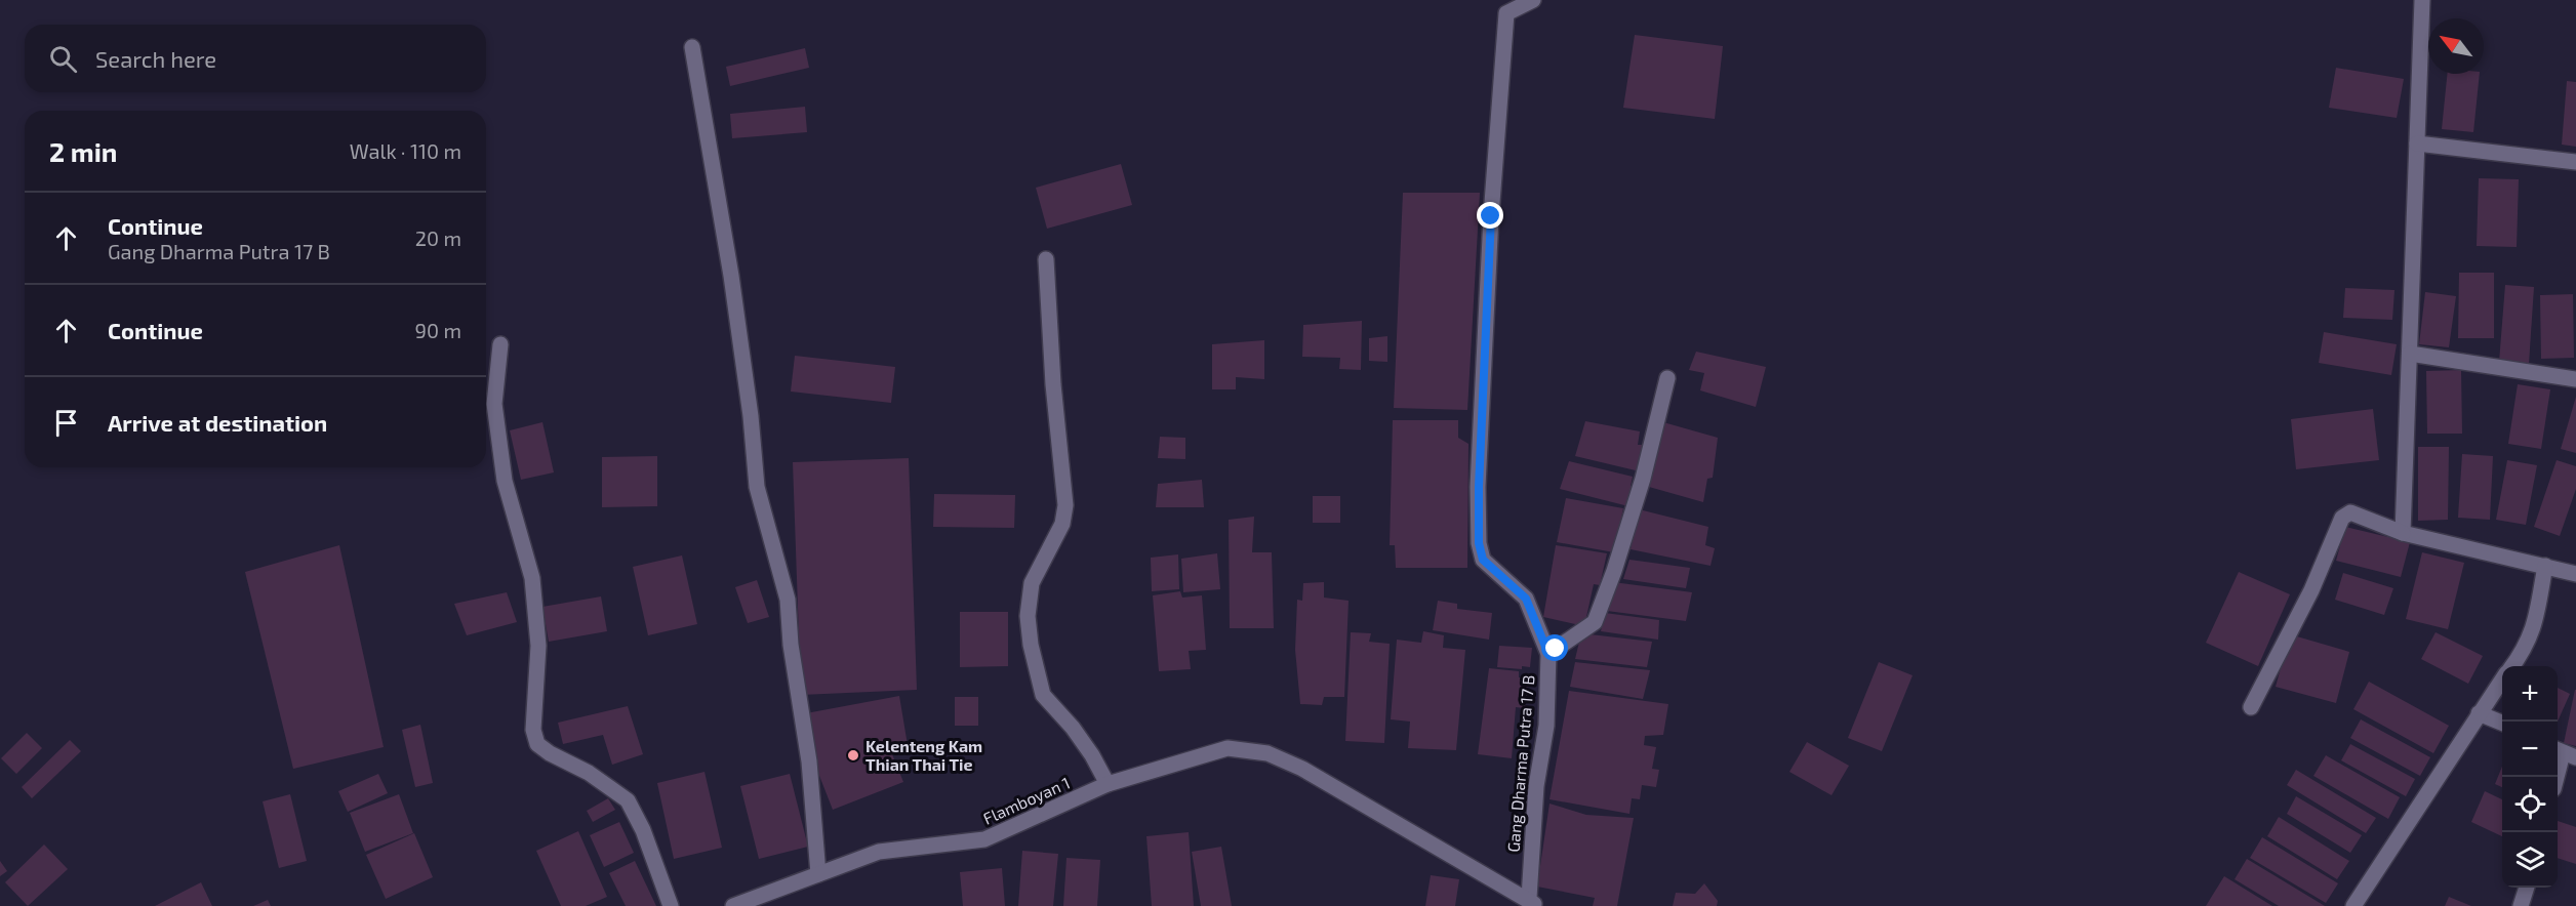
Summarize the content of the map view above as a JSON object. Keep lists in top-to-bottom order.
{
  "streets": {
    "street": ["Gang Dharma Putra 17 B", "Flamboyan 1"]
  },
  "crossings": [
    ["Gang Dharma Putra 17 B", "Flamboyan 1"]
  ],
  "places": ["Kelenteng Kam Thian Thai Tie"],
  "north": "top left",
  "page": {
    "search": "Search here",
    "heading": ["2 min", "Walk · 110 m"],
    "list": [
      ["Continue", "Gang Dharma Putra 17 B", "20 m"],
      ["Continue", "90 m"],
      "Arrive at destination"
    ],
    "map_buttons": ["+", "−"]
  }
}
